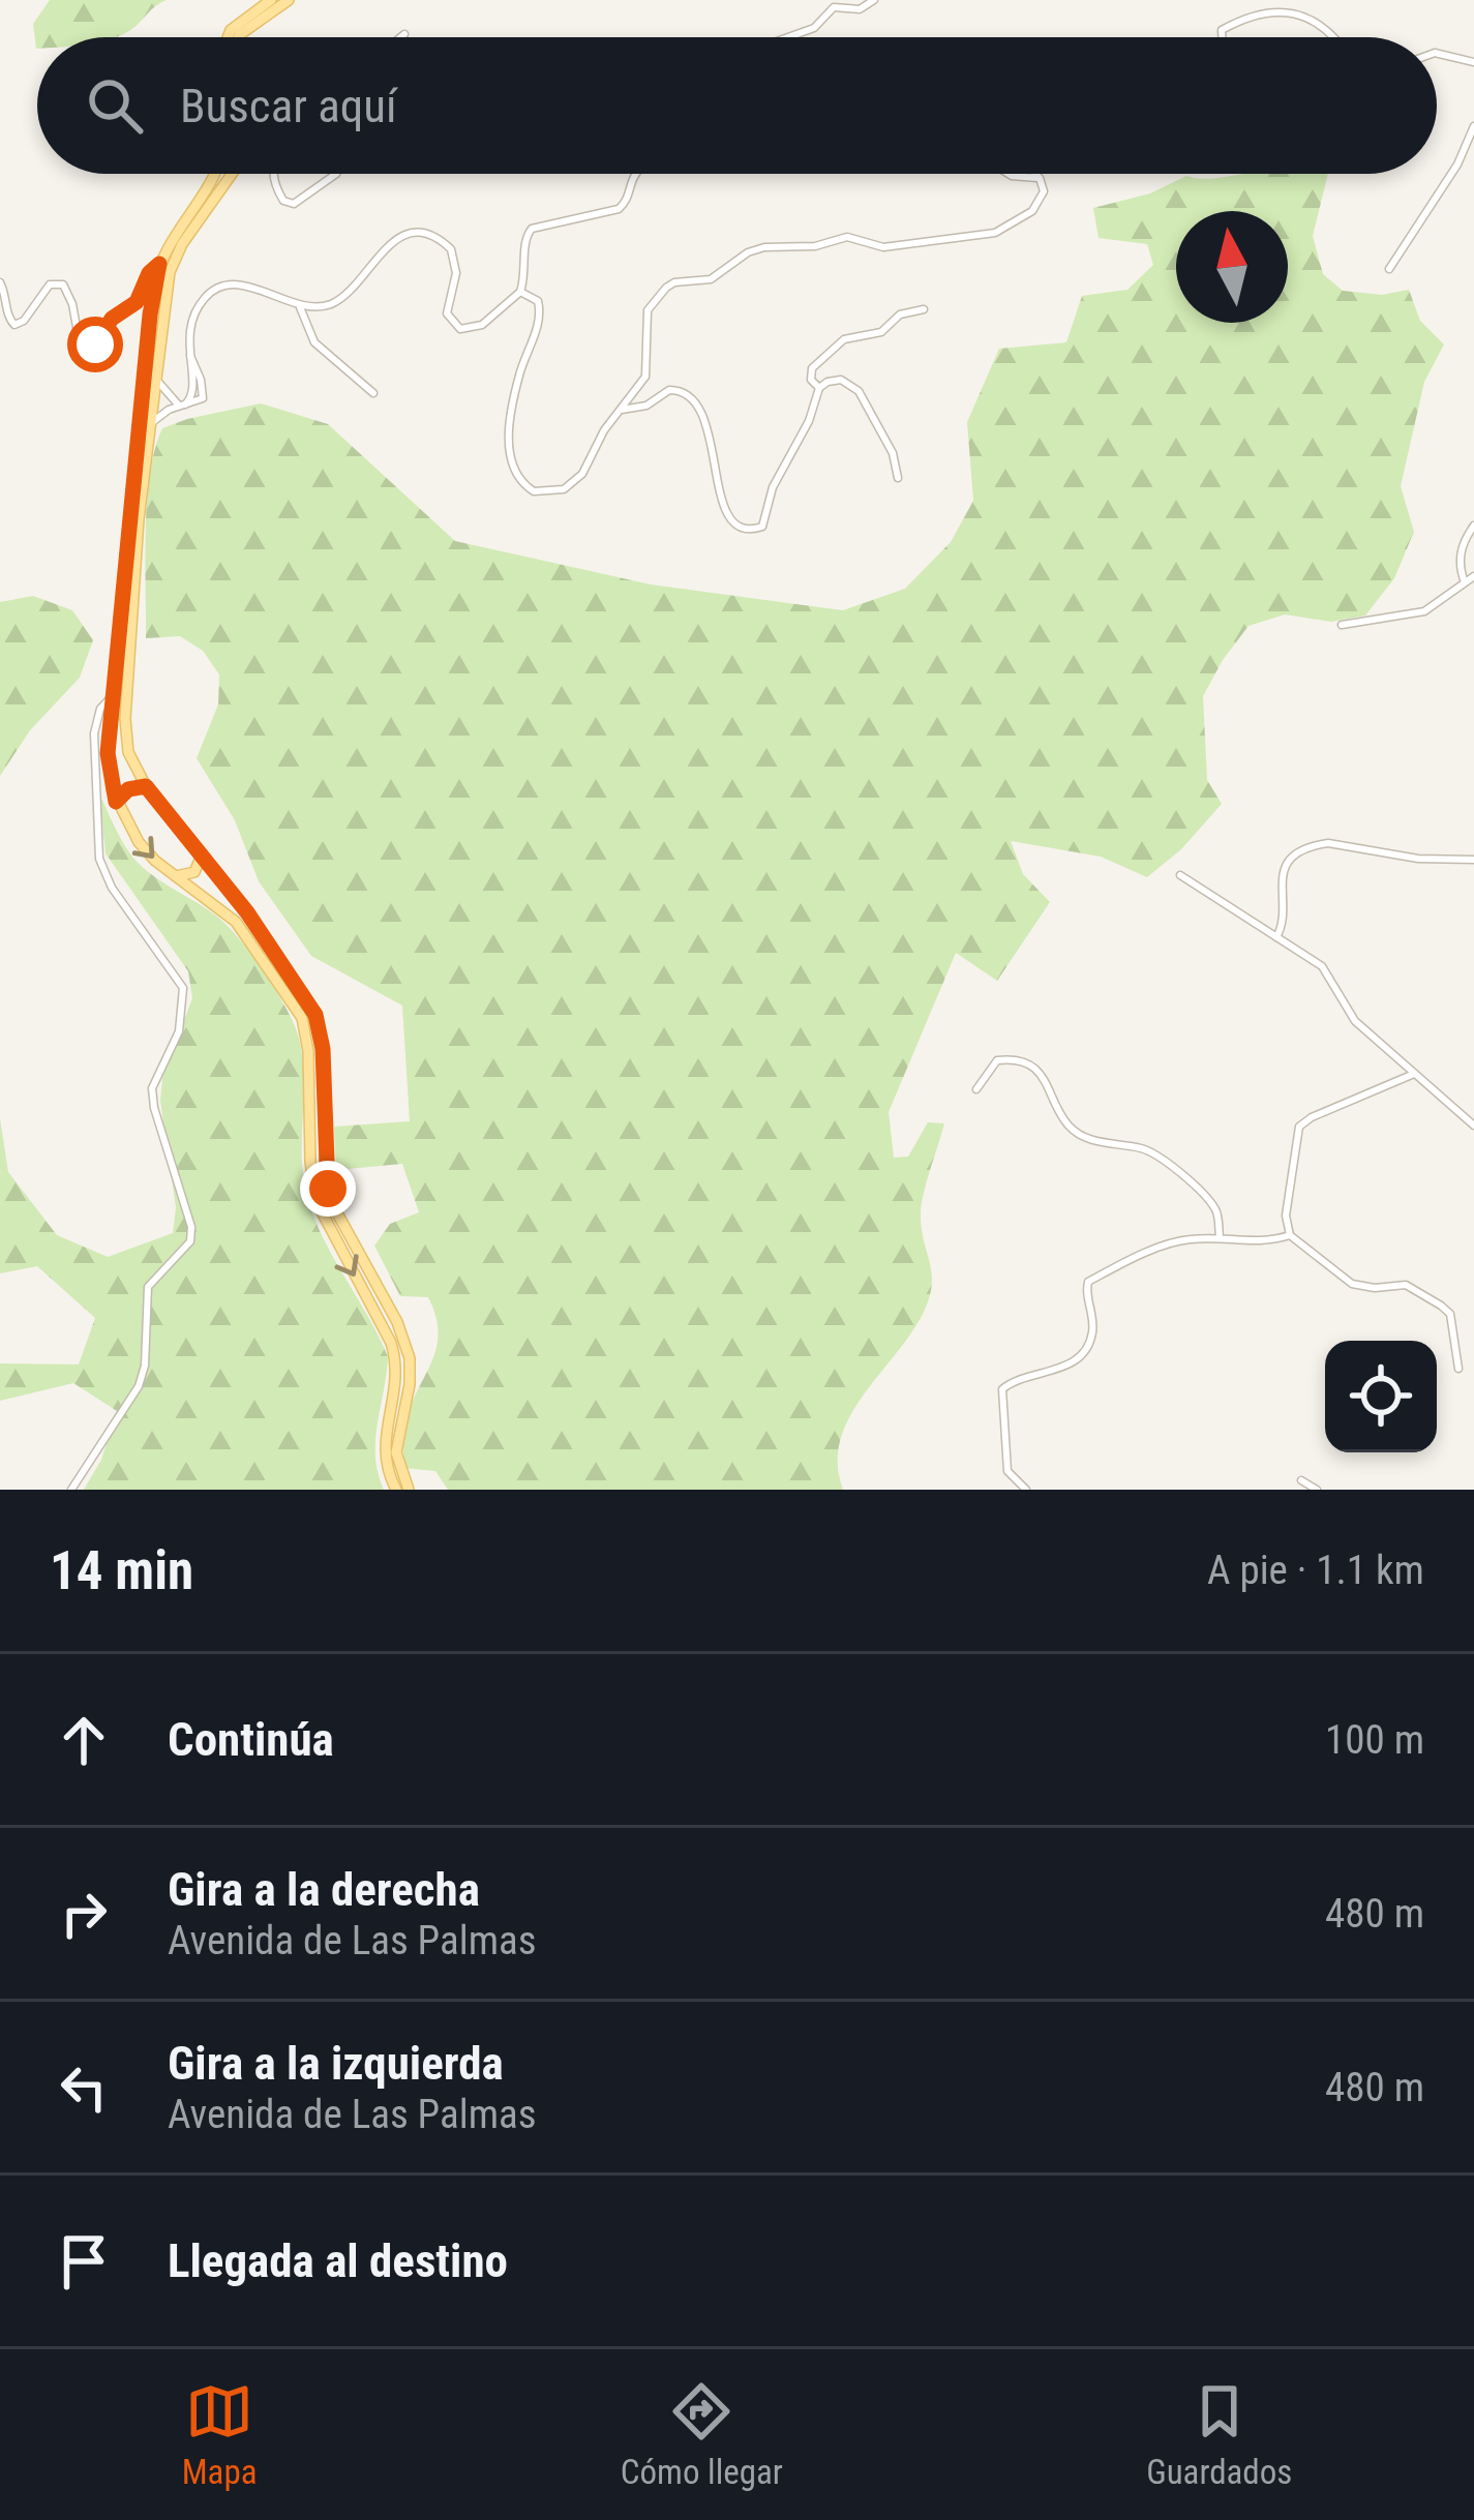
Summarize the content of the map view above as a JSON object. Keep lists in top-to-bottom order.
{
  "north": "top",
  "page": {
    "search": "Buscar aquí",
    "heading": ["14 min", "A pie · 1.1 km"],
    "list": [
      ["Continúa", "100 m"],
      ["Gira a la derecha", "Avenida de Las Palmas", "480 m"],
      ["Gira a la izquierda", "Avenida de Las Palmas", "480 m"],
      "Llegada al destino"
    ],
    "nav": ["Mapa", "Cómo llegar", "Guardados"]
  }
}
